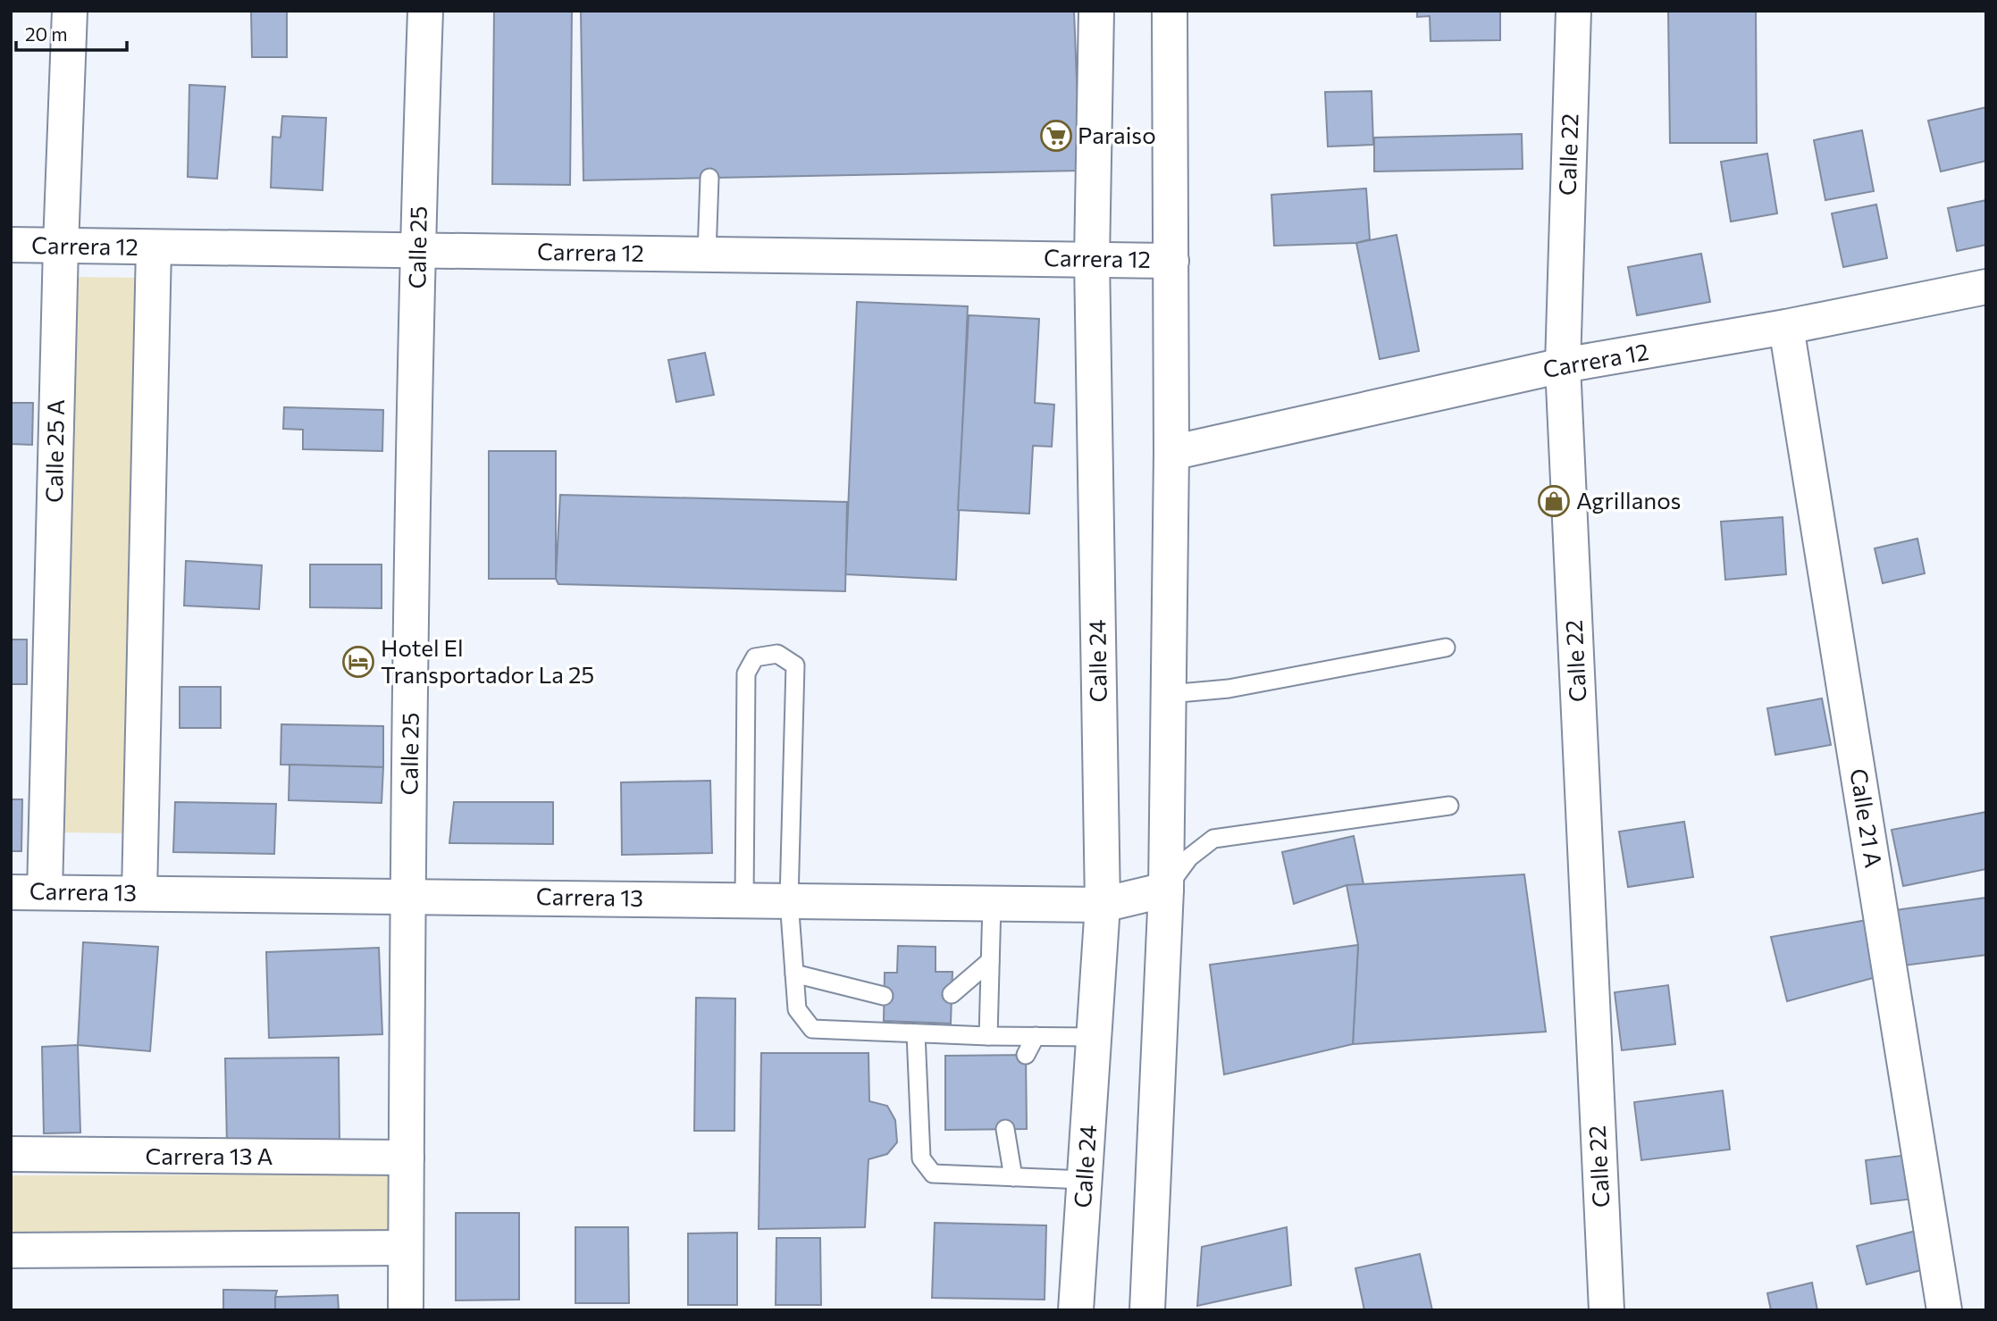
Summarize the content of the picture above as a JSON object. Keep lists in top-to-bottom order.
{
  "streets": {
    "street": [
      "Calle 22",
      "Carrera 12",
      "Calle 25",
      "Calle 25 A",
      "Calle 24",
      "Calle 21 A",
      "Carrera 13",
      "Carrera 13 A"
    ]
  },
  "crossings": [
    ["Calle 22", "Carrera 12"],
    ["Carrera 12", "Calle 25"],
    ["Carrera 12", "Calle 25 A"],
    ["Carrera 12", "Calle 24"],
    ["Carrera 12", "Calle 21 A"],
    ["Calle 25", "Carrera 13"],
    ["Calle 25", "Carrera 13 A"],
    ["Calle 25 A", "Carrera 13"],
    ["Calle 24", "Carrera 13"]
  ],
  "places": {
    "supermarket": ["Paraiso"],
    "shop": ["Agrillanos"],
    "hotel": ["Hotel El Transportador La 25"]
  },
  "scale_bar": "20 m"
}
